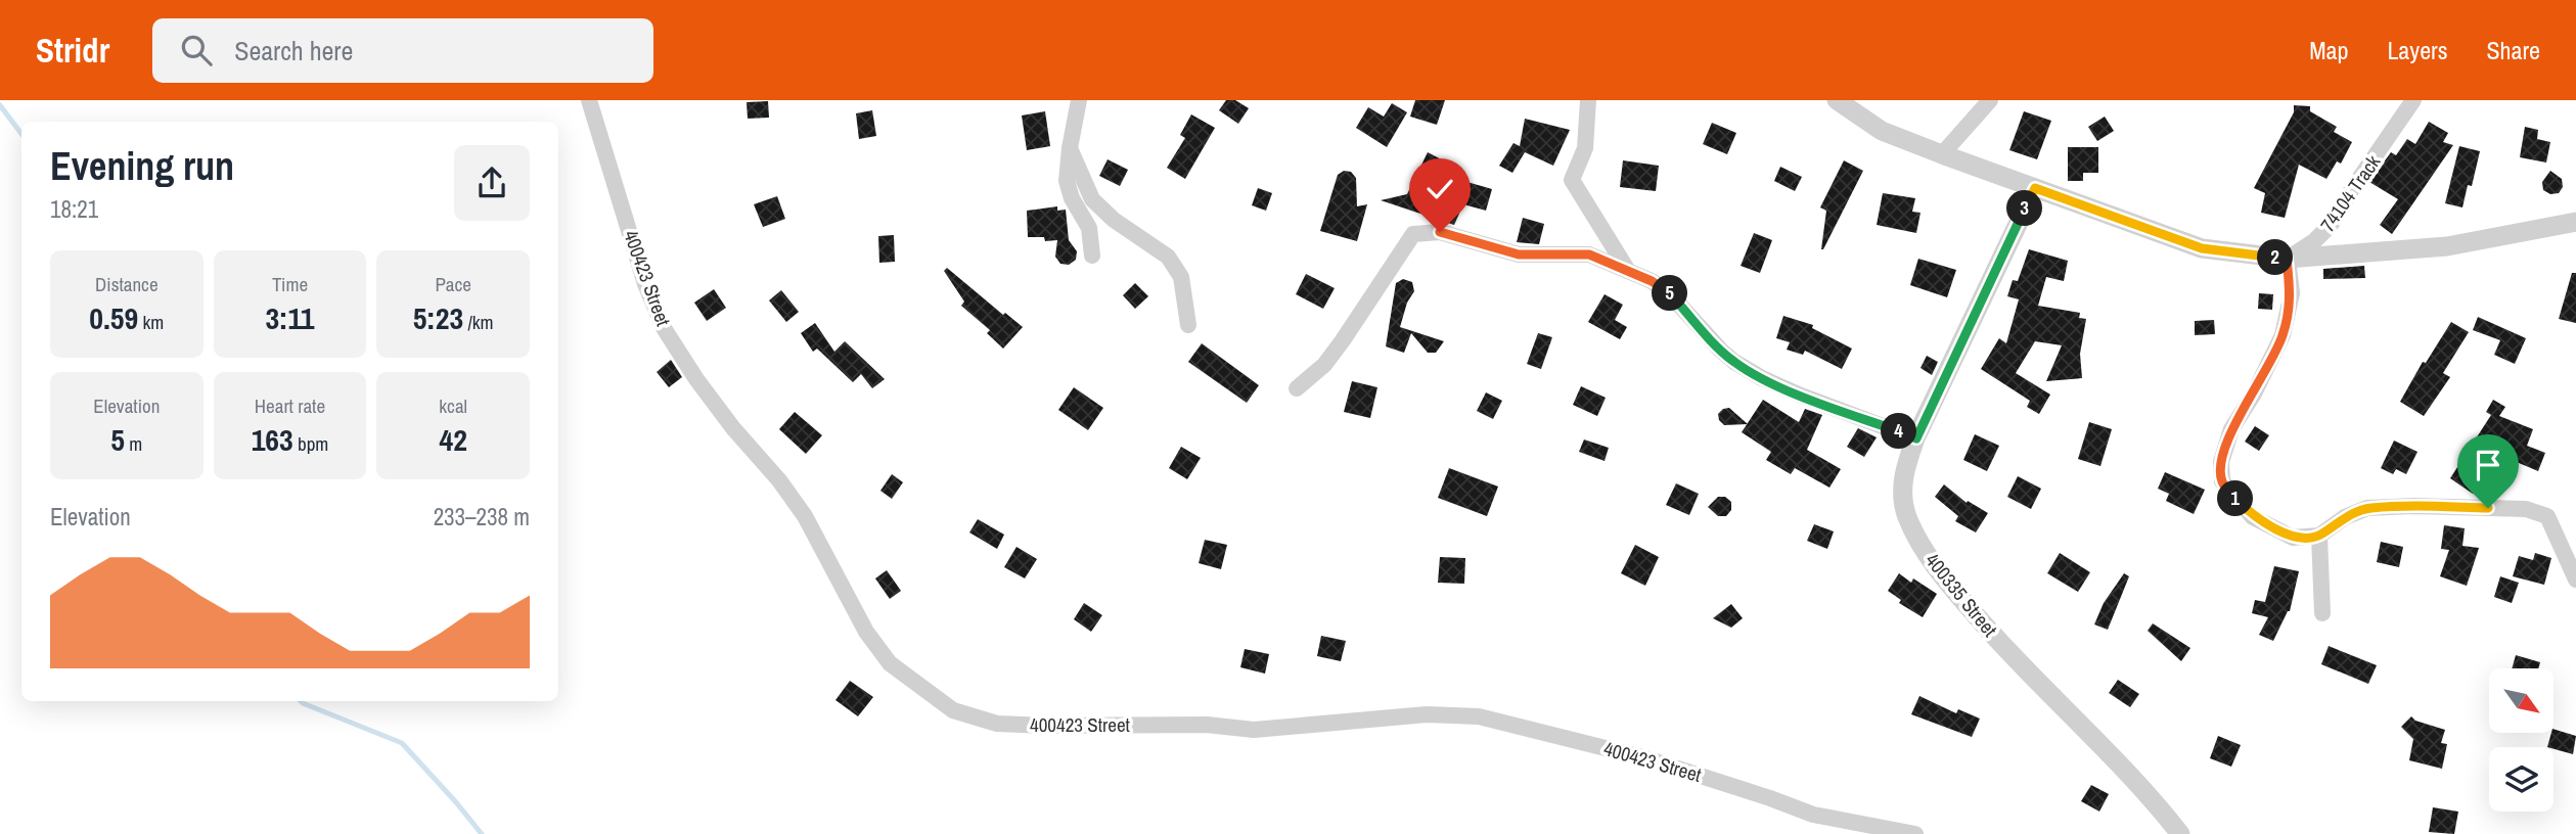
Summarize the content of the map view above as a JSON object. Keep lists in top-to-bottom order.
{
  "streets": {
    "street": ["74104 Track", "400423 Street", "400335 Street"]
  },
  "north": "bottom right",
  "page": {
    "header": "Stridr",
    "search": "Search here",
    "nav": ["Map", "Layers", "Share"],
    "heading": ["Evening run", "18:21"],
    "pins": [
      "3",
      "2",
      "5",
      "4",
      "1"
    ],
    "stats": [
      ["Distance", "0.59 km"],
      ["Time", "3:11"],
      ["Pace", "5:23 /km"],
      ["Elevation", "5 m"],
      ["Heart rate", "163 bpm"],
      ["kcal", "42"]
    ],
    "chart": ["Elevation", "233–238 m"]
  }
}
